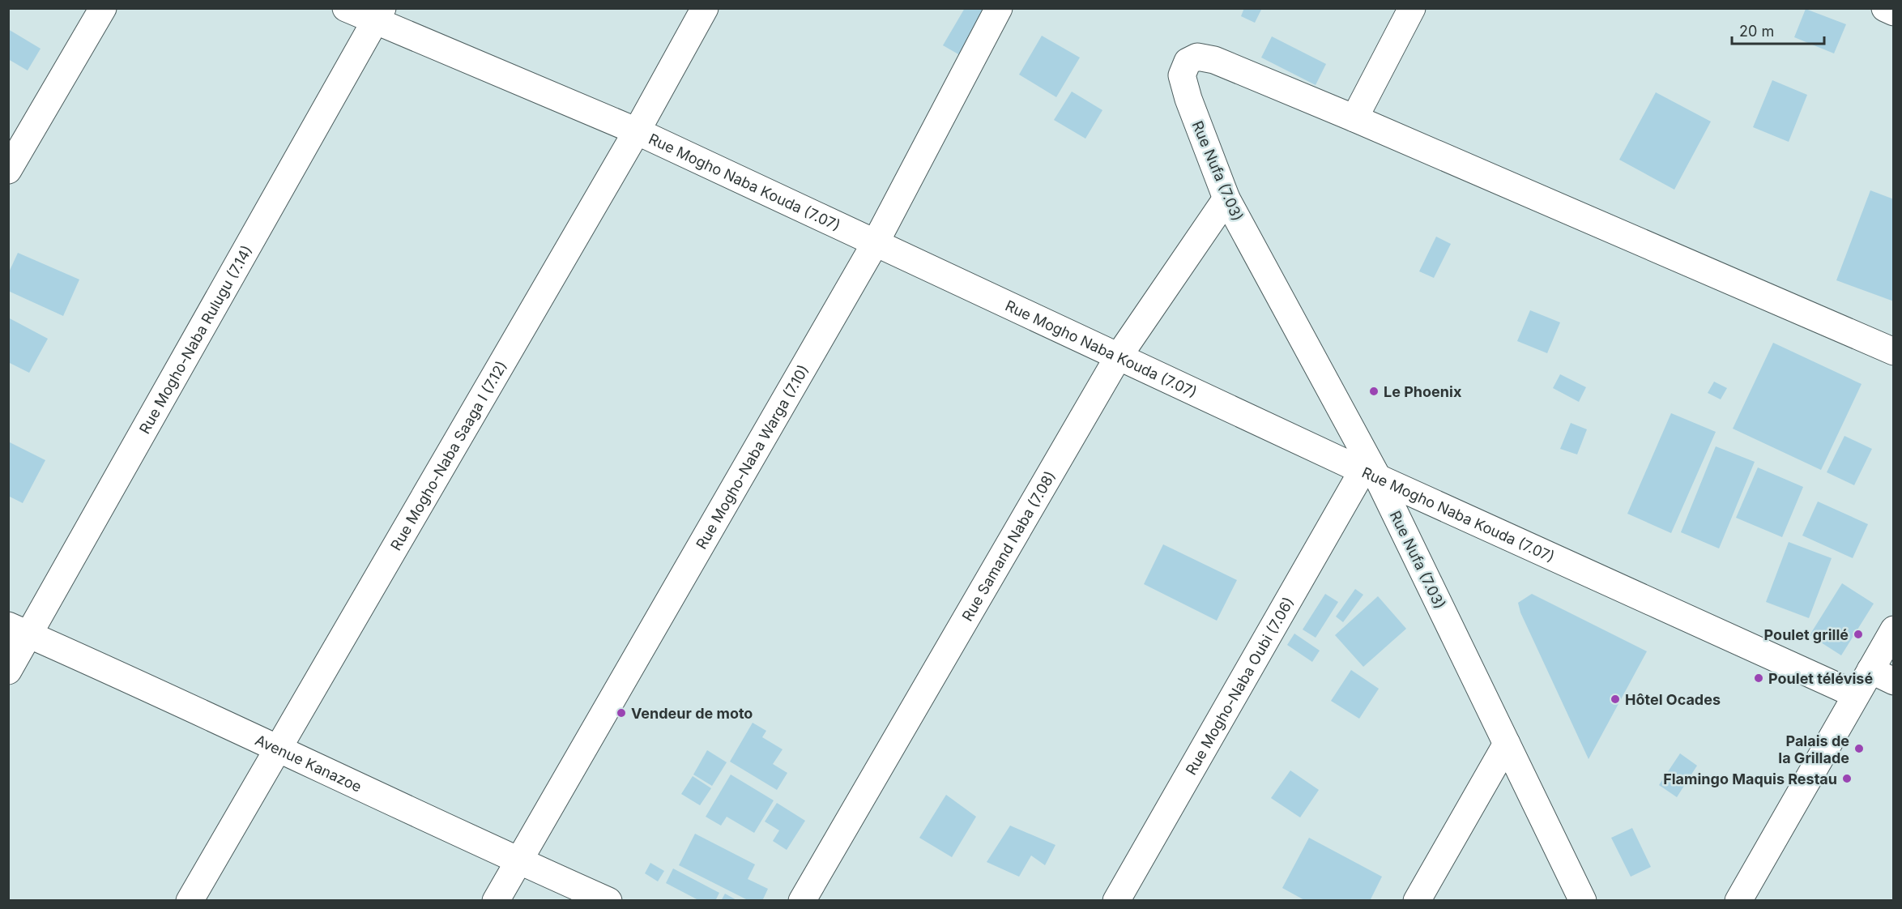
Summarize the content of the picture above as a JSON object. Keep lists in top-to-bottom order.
{
  "streets": {
    "street": [
      "Rue Nufa (7.03)",
      "Rue Mogho Naba Kouda (7.07)",
      "Rue Mogho-Naba Rulugu (7.14)",
      "Rue Mogho-Naba Saaga I (7.12)",
      "Rue Mogho-Naba Warga (7.10)",
      "Rue Samand Naba (7.08)",
      "Rue Mogho-Naba Oubi (7.06)",
      "Avenue Kanazoe"
    ]
  },
  "crossings": [
    ["Rue Nufa (7.03)", "Rue Mogho Naba Kouda (7.07)"],
    ["Rue Nufa (7.03)", "Rue Samand Naba (7.08)"],
    ["Rue Nufa (7.03)", "Rue Mogho-Naba Oubi (7.06)"],
    ["Rue Mogho Naba Kouda (7.07)", "Rue Mogho-Naba Rulugu (7.14)"],
    ["Rue Mogho Naba Kouda (7.07)", "Rue Mogho-Naba Saaga I (7.12)"],
    ["Rue Mogho Naba Kouda (7.07)", "Rue Mogho-Naba Warga (7.10)"],
    ["Rue Mogho Naba Kouda (7.07)", "Rue Samand Naba (7.08)"],
    ["Rue Mogho Naba Kouda (7.07)", "Rue Mogho-Naba Oubi (7.06)"],
    ["Rue Mogho-Naba Rulugu (7.14)", "Avenue Kanazoe"],
    ["Rue Mogho-Naba Saaga I (7.12)", "Avenue Kanazoe"],
    ["Rue Mogho-Naba Warga (7.10)", "Avenue Kanazoe"]
  ],
  "places": [
    "Le Phoenix",
    "Poulet grillé",
    "Poulet télévisé",
    "Hôtel Ocades",
    "Vendeur de moto",
    "Palais de la Grillade",
    "Flamingo Maquis Restau"
  ],
  "scale_bar": "20 m"
}
